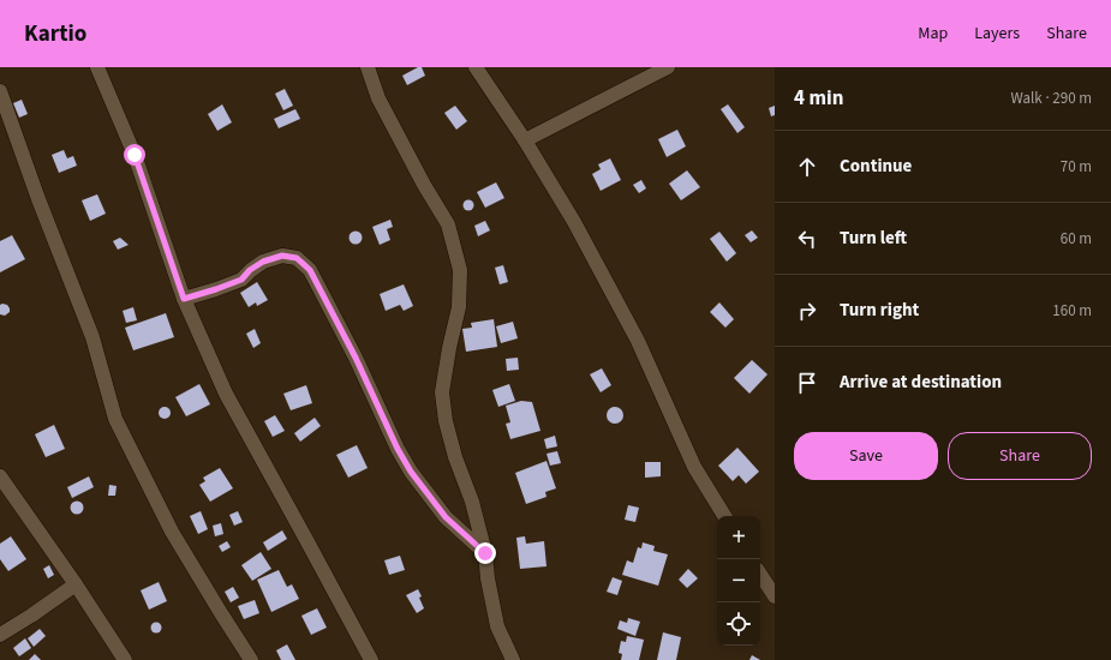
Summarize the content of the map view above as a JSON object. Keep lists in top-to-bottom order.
{
  "page": {
    "header": "Kartio",
    "nav": ["Map", "Layers", "Share"],
    "heading": ["4 min", "Walk · 290 m"],
    "list": [
      ["Continue", "70 m"],
      ["Turn left", "60 m"],
      ["Turn right", "160 m"],
      "Arrive at destination"
    ],
    "buttons": ["Save", "Share"],
    "map_buttons": ["+", "−"]
  }
}
